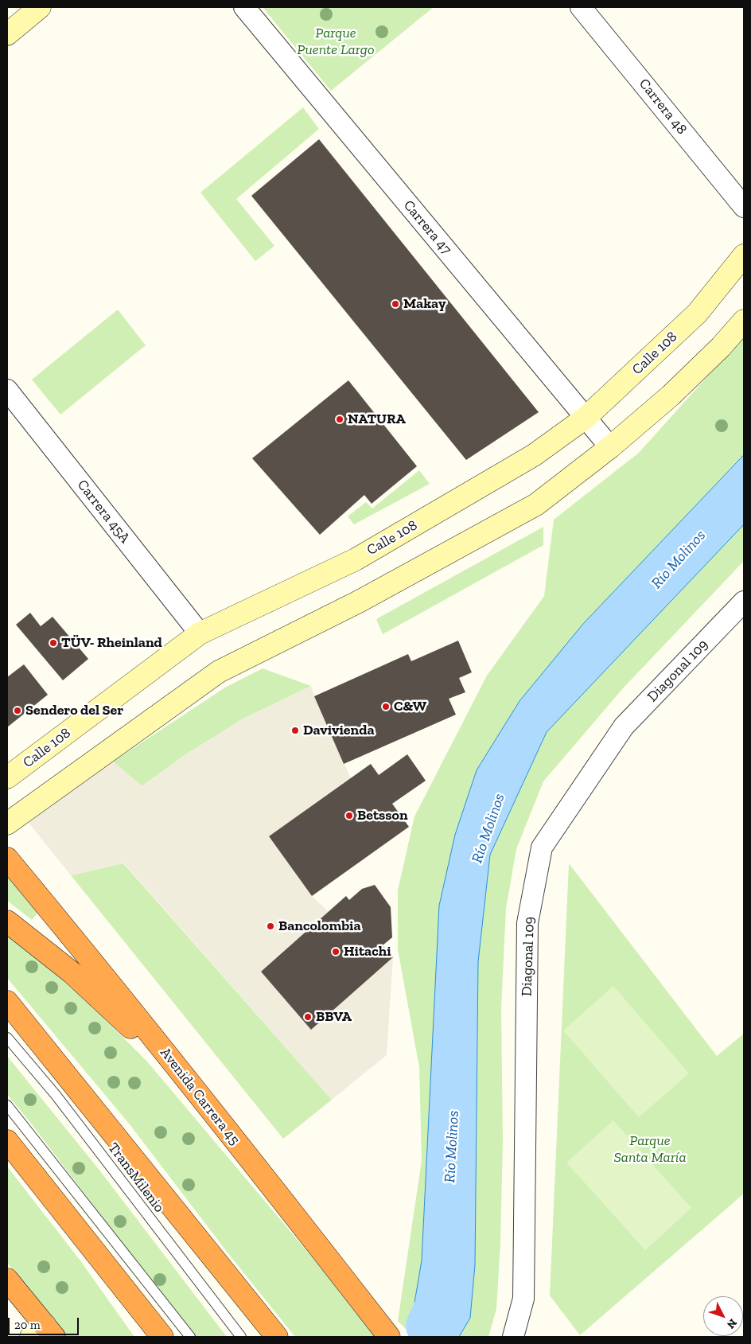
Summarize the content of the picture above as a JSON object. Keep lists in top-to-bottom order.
{
  "streets": {
    "highway": ["Avenida Carrera 45"],
    "street": [
      "Carrera 48",
      "Carrera 47",
      "Calle 108",
      "Carrera 45A",
      "Diagonal 109"
    ],
    "lane": ["TransMilenio"]
  },
  "crossings": [
    ["Carrera 47", "Calle 108"],
    ["Calle 108", "Carrera 45A"]
  ],
  "water": ["Río Molinos"],
  "parks": ["Parque Puente Largo", "Parque Santa María"],
  "places": [
    "Makay",
    "NATURA",
    "TÜV- Rheinland",
    "C&W",
    "Sendero del Ser",
    "Davivienda",
    "Betsson",
    "Bancolombia",
    "Hitachi",
    "BBVA"
  ],
  "scale_bar": "20 m",
  "north": "bottom right"
}
